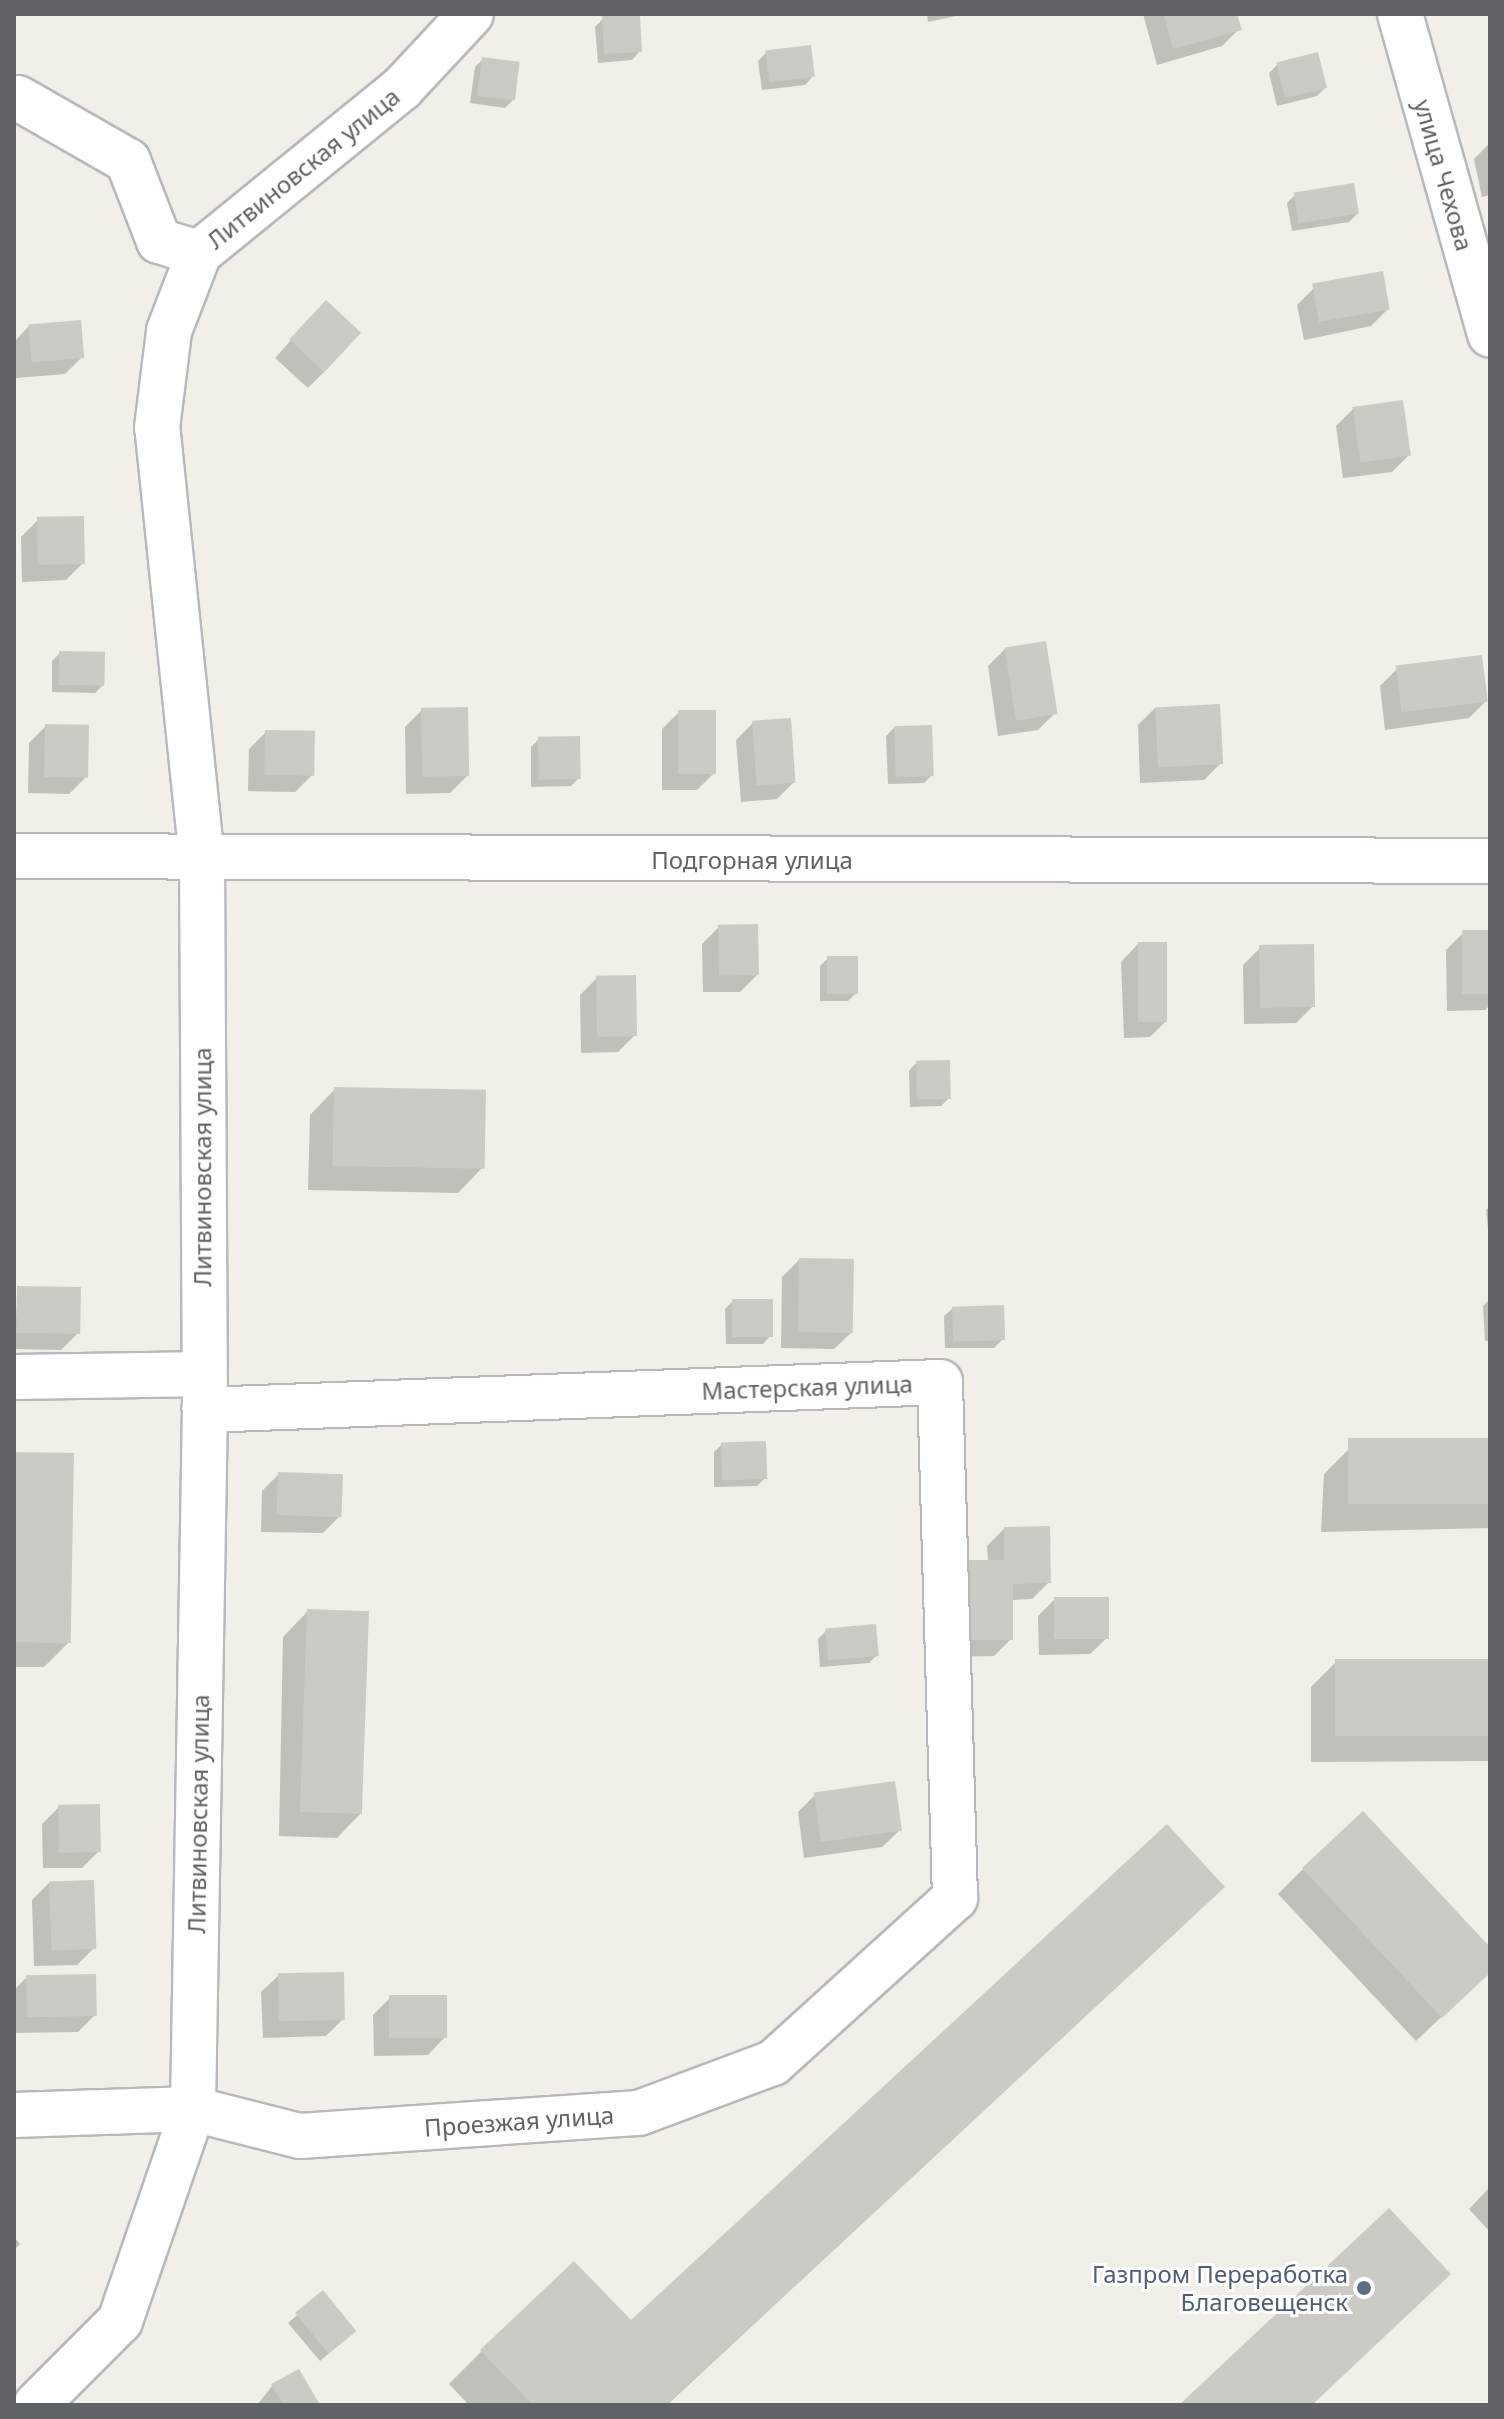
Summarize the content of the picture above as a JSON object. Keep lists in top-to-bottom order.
{
  "streets": {
    "street": [
      "Литвиновская улица",
      "улица Чехова",
      "Подгорная улица",
      "Мастерская улица",
      "Проезжая улица"
    ]
  },
  "crossings": [
    ["Литвиновская улица", "Подгорная улица"],
    ["Литвиновская улица", "Мастерская улица"],
    ["Литвиновская улица", "Проезжая улица"],
    ["Мастерская улица", "Проезжая улица"]
  ],
  "places": ["Газпром Переработка Благовещенск"]
}
